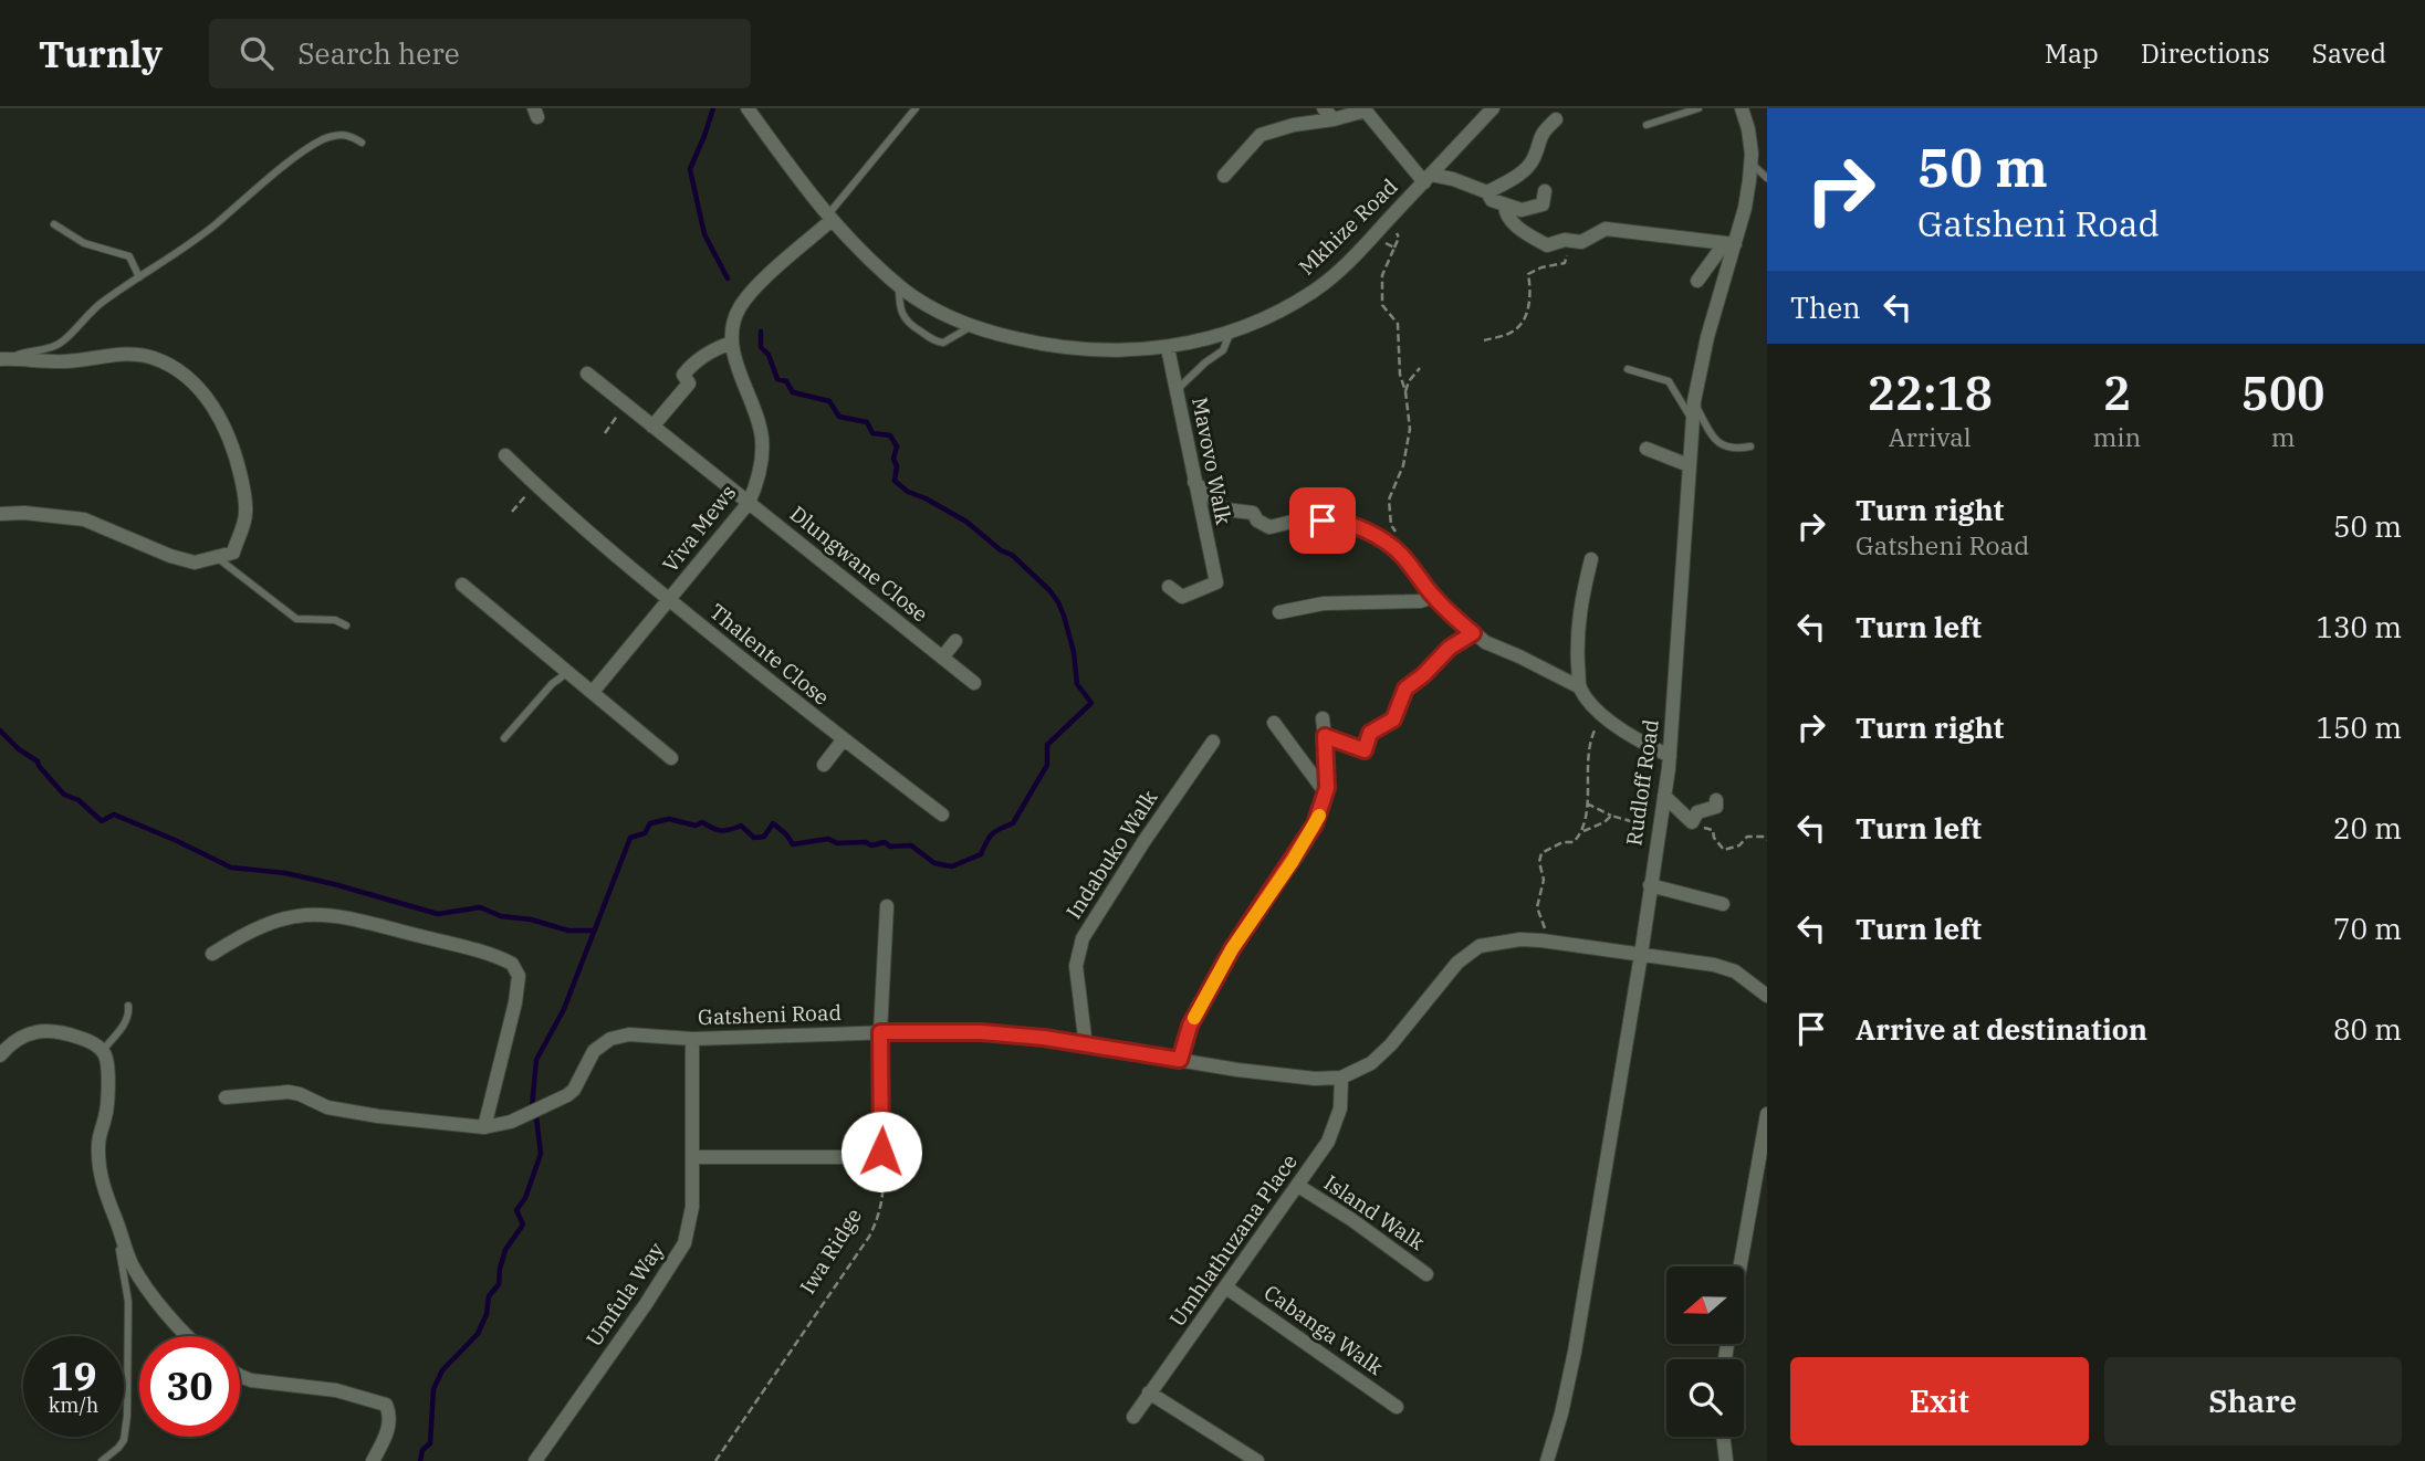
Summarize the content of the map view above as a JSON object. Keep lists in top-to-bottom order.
{
  "streets": {
    "street": [
      "Mkhize Road",
      "Mavovo Walk",
      "Viva Mews",
      "Dlungwane Close",
      "Thalente Close",
      "Rudloff Road",
      "Indabuko Walk",
      "Gatsheni Road",
      "Island Walk",
      "Umhlathuzana Place",
      "Umfula Way",
      "Cabanga Walk"
    ],
    "path": ["Iwa Ridge"]
  },
  "crossings": [
    ["Mkhize Road", "Mavovo Walk"],
    ["Mkhize Road", "Viva Mews"],
    ["Viva Mews", "Dlungwane Close"],
    ["Viva Mews", "Thalente Close"],
    ["Rudloff Road", "Gatsheni Road"],
    ["Indabuko Walk", "Gatsheni Road"],
    ["Gatsheni Road", "Umhlathuzana Place"],
    ["Gatsheni Road", "Umfula Way"],
    ["Island Walk", "Umhlathuzana Place"],
    ["Umhlathuzana Place", "Cabanga Walk"]
  ],
  "north": "left",
  "page": {
    "header": "Turnly",
    "search": "Search here",
    "nav": ["Map", "Directions", "Saved"],
    "turn": ["50 m", "Gatsheni Road"],
    "then": "Then",
    "eta": [
      "22:18",
      "Arrival",
      "2",
      "min",
      "500",
      "m"
    ],
    "list": [
      {
        "name": "Turn right",
        "note": "Gatsheni Road",
        "value": "50 m"
      },
      {
        "name": "Turn left",
        "value": "130 m"
      },
      {
        "name": "Turn right",
        "value": "150 m"
      },
      {
        "name": "Turn left",
        "value": "20 m"
      },
      {
        "name": "Turn left",
        "value": "70 m"
      },
      {
        "name": "Arrive at destination",
        "value": "80 m"
      }
    ],
    "speed": "19 km/h",
    "limit": "30",
    "buttons": ["Exit", "Share"]
  }
}
